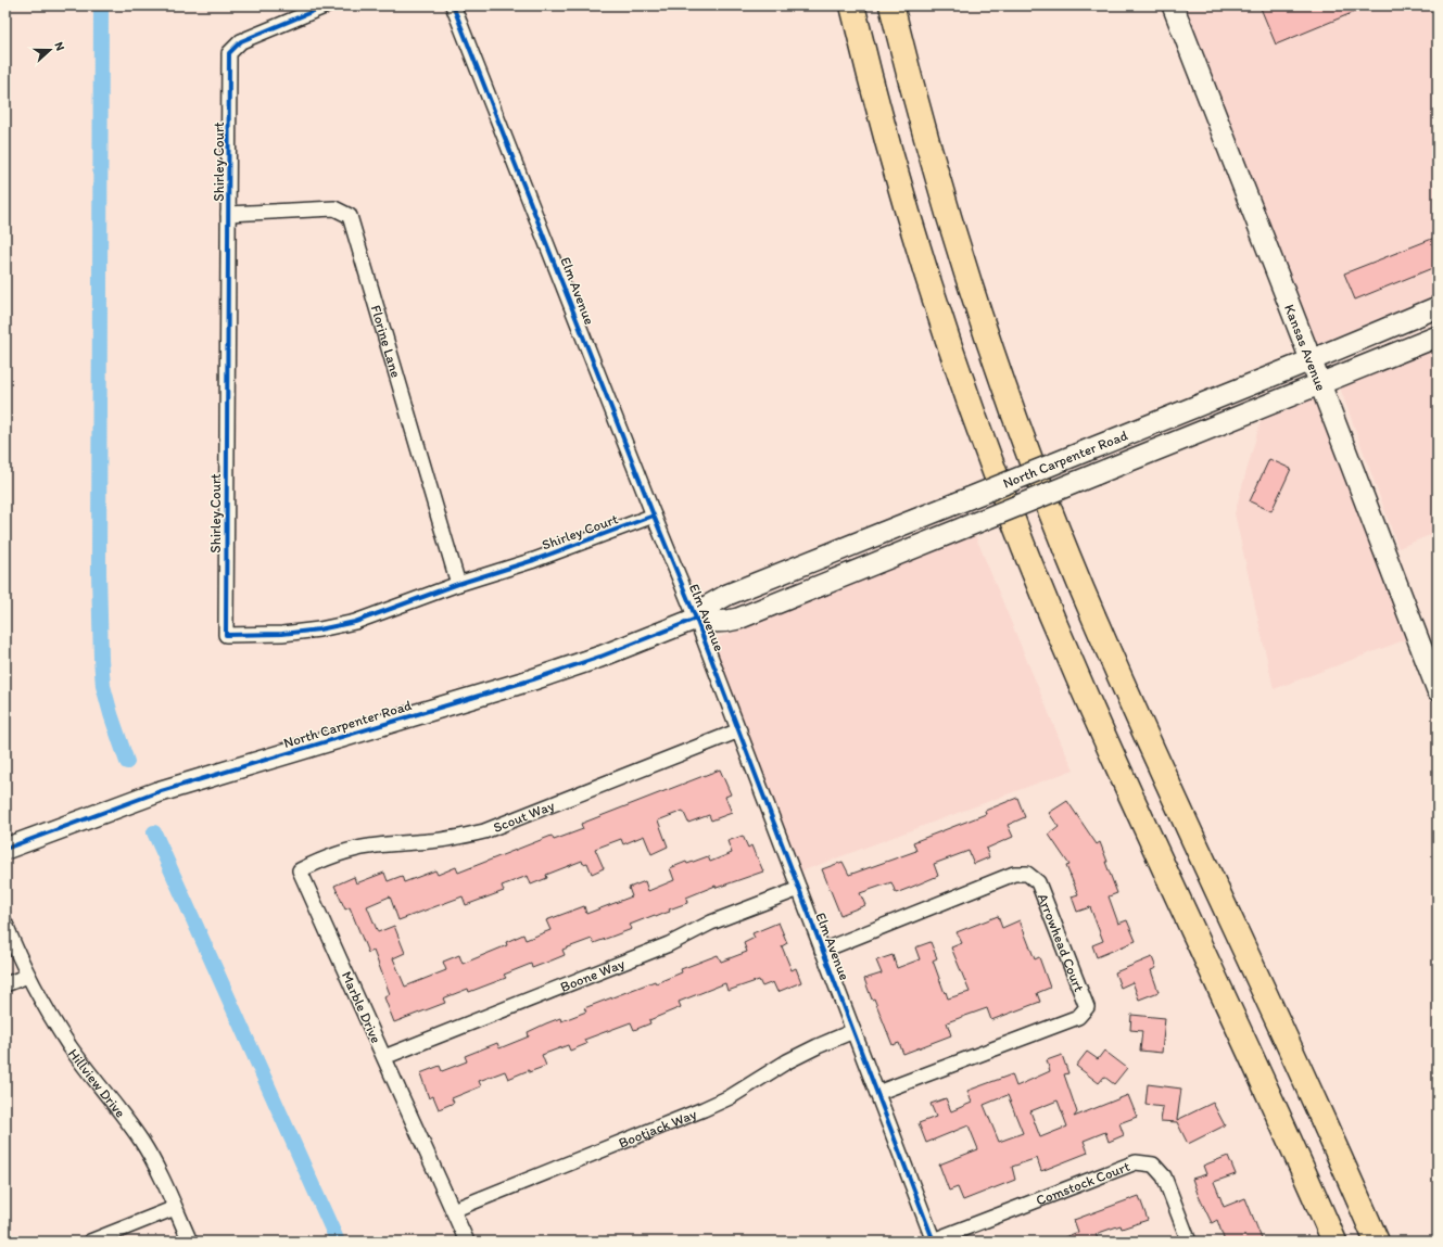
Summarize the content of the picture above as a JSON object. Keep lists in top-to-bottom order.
{
  "streets": {
    "main road": ["Kansas Avenue", "North Carpenter Road"],
    "street": [
      "Shirley Court",
      "Elm Avenue",
      "Florine Lane",
      "Scout Way",
      "Arrowhead Court",
      "Boone Way",
      "Marble Drive",
      "Hillview Drive",
      "Bootjack Way",
      "Comstock Court"
    ]
  },
  "crossings": [
    ["Shirley Court", "Elm Avenue"],
    ["Shirley Court", "Florine Lane"],
    ["Elm Avenue", "North Carpenter Road"],
    ["Elm Avenue", "Scout Way"],
    ["Elm Avenue", "Arrowhead Court"],
    ["Elm Avenue", "Boone Way"],
    ["Elm Avenue", "Bootjack Way"],
    ["Elm Avenue", "Comstock Court"],
    ["Kansas Avenue", "North Carpenter Road"],
    ["Scout Way", "Marble Drive"],
    ["Boone Way", "Marble Drive"],
    ["Marble Drive", "Bootjack Way"]
  ],
  "north": "right"
}
